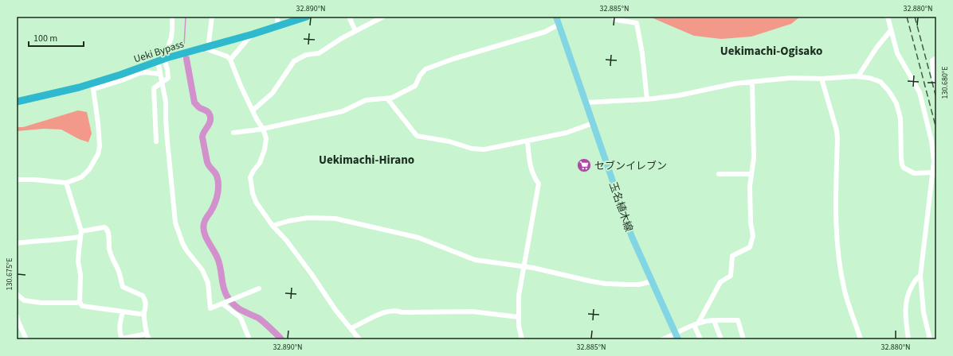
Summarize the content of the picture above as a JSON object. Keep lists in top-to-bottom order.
{
  "streets": {
    "highway": ["Ueki Bypass"],
    "main road": ["玉名植木線"]
  },
  "districts": ["Uekimachi-Ogisako", "Uekimachi-Hirano"],
  "places": {
    "supermarket": ["セブンイレブン"]
  },
  "scale_bar": "100 m",
  "coordinates": [
    "32.890°N",
    "32.885°N",
    "32.880°N",
    "130.680°E",
    "130.675°E"
  ]
}
